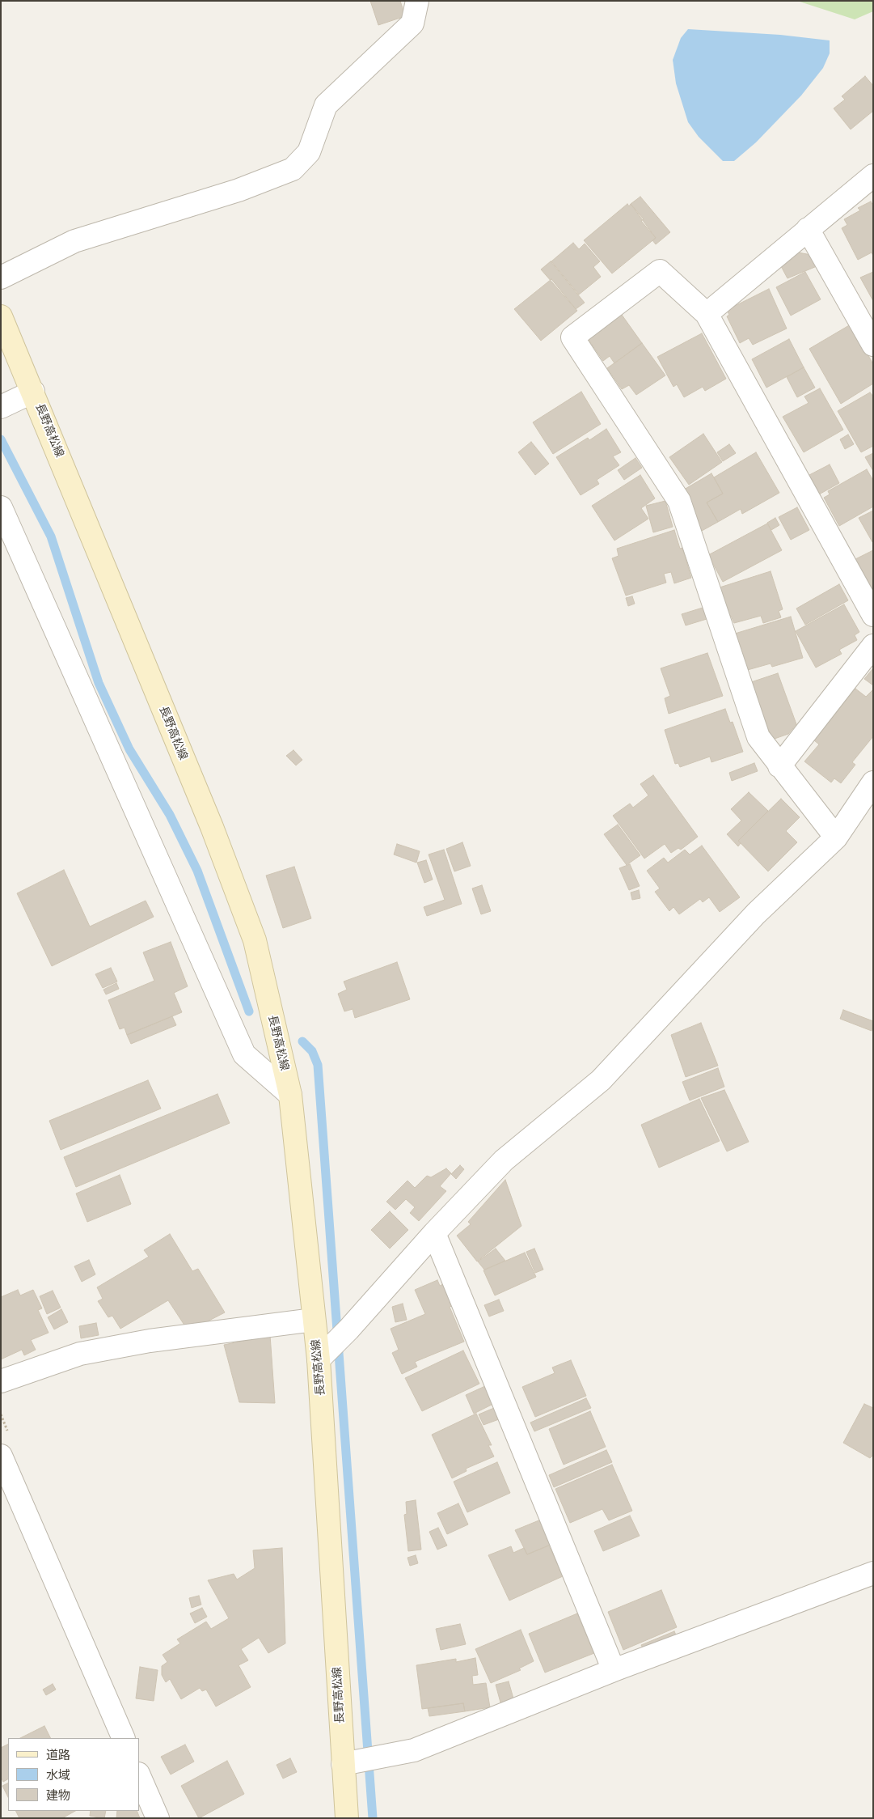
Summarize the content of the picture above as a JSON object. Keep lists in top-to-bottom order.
{
  "streets": {
    "main road": ["長野高松線"]
  },
  "legend": ["道路", "水域", "建物"]
}
